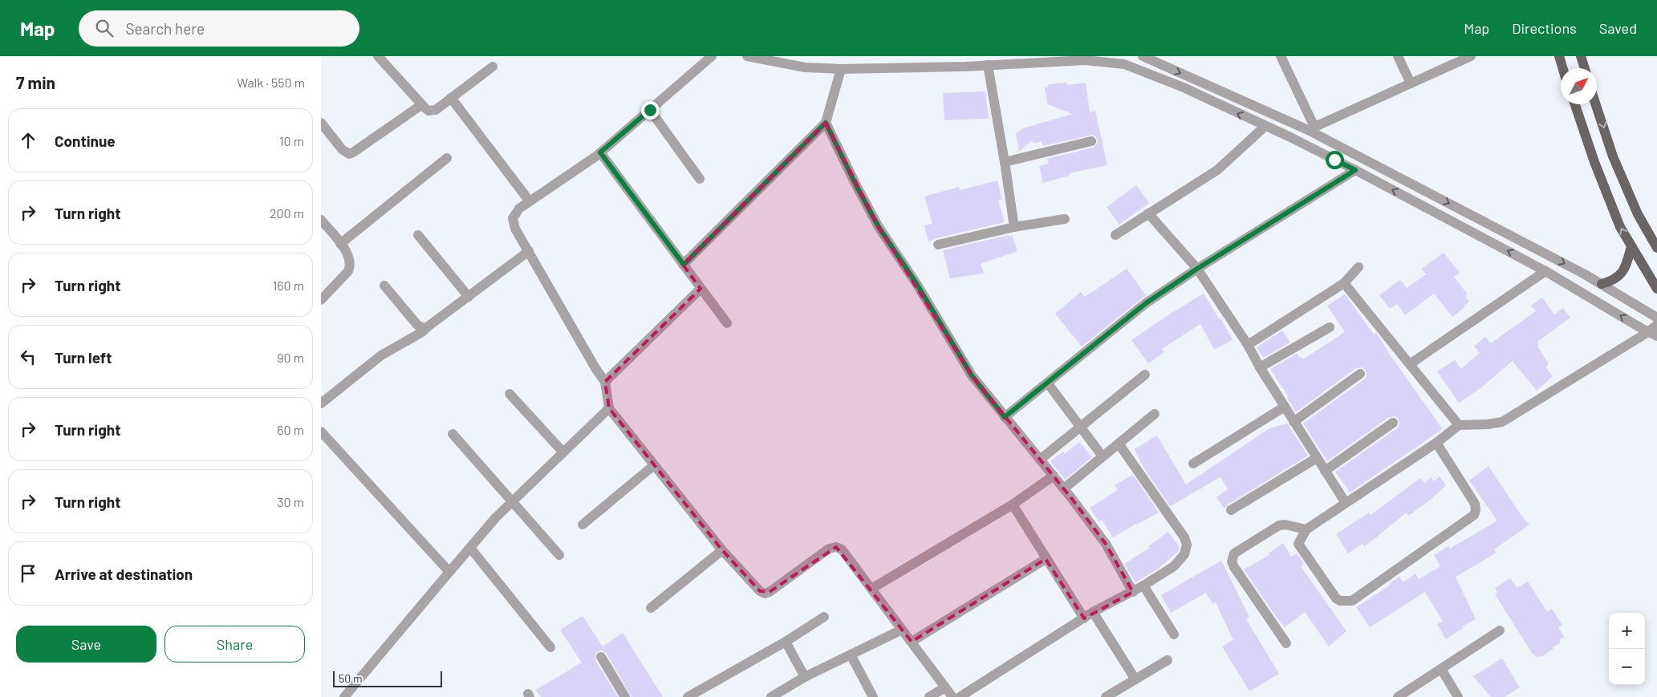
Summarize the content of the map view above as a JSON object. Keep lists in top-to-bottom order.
{
  "scale_bar": "50 m",
  "north": "top right",
  "page": {
    "header": "Map",
    "search": "Search here",
    "nav": ["Map", "Directions", "Saved"],
    "heading": ["7 min", "Walk · 550 m"],
    "list": [
      ["Continue", "10 m"],
      ["Turn right", "200 m"],
      ["Turn right", "160 m"],
      ["Turn left", "90 m"],
      ["Turn right", "60 m"],
      ["Turn right", "30 m"],
      "Arrive at destination"
    ],
    "map_buttons": ["+", "−"],
    "buttons": ["Save", "Share"],
    "scale": "50 m"
  }
}
